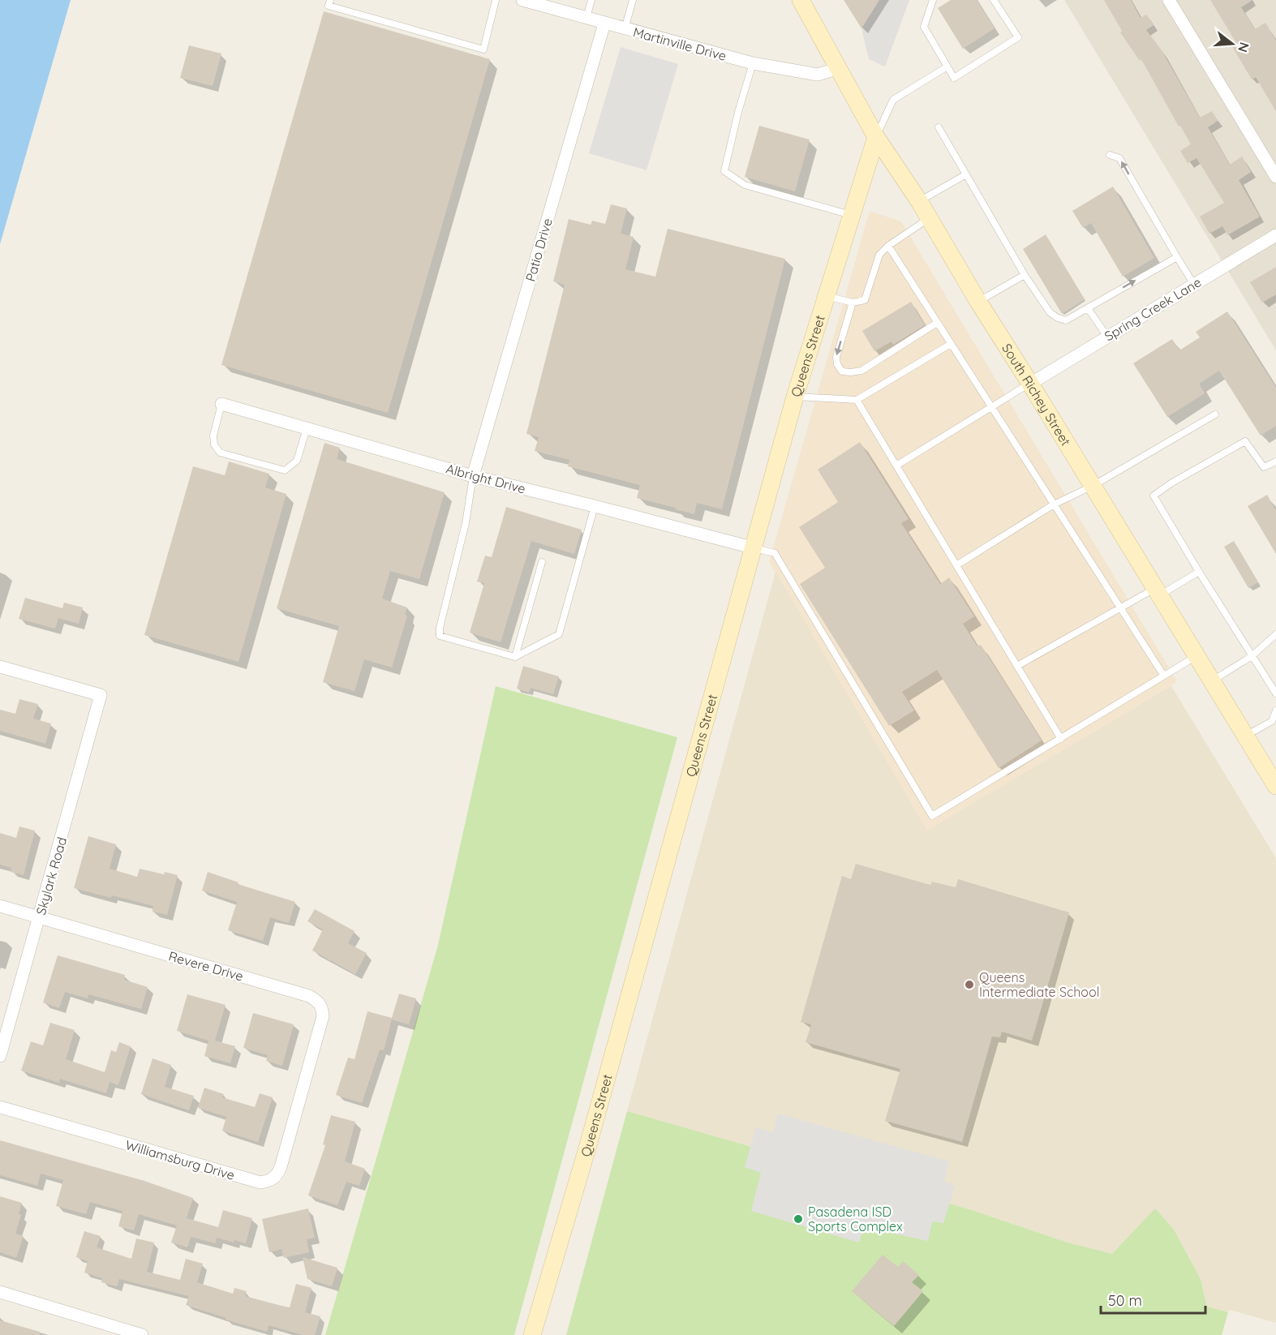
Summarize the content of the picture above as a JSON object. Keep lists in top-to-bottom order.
{
  "streets": {
    "street": [
      "Martinville Drive",
      "Patio Drive",
      "Spring Creek Lane",
      "Queens Street",
      "South Richey Street",
      "Albright Drive",
      "Skylark Road",
      "Revere Drive",
      "Williamsburg Drive"
    ]
  },
  "crossings": [
    ["Martinville Drive", "Patio Drive"],
    ["Martinville Drive", "South Richey Street"],
    ["Patio Drive", "Albright Drive"],
    ["Spring Creek Lane", "South Richey Street"],
    ["Queens Street", "South Richey Street"],
    ["Queens Street", "Albright Drive"],
    ["Skylark Road", "Revere Drive"],
    ["Revere Drive", "Williamsburg Drive"]
  ],
  "places": ["Queens Intermediate School", "Pasadena ISD Sports Complex"],
  "scale_bar": "50 m",
  "north": "right"
}
